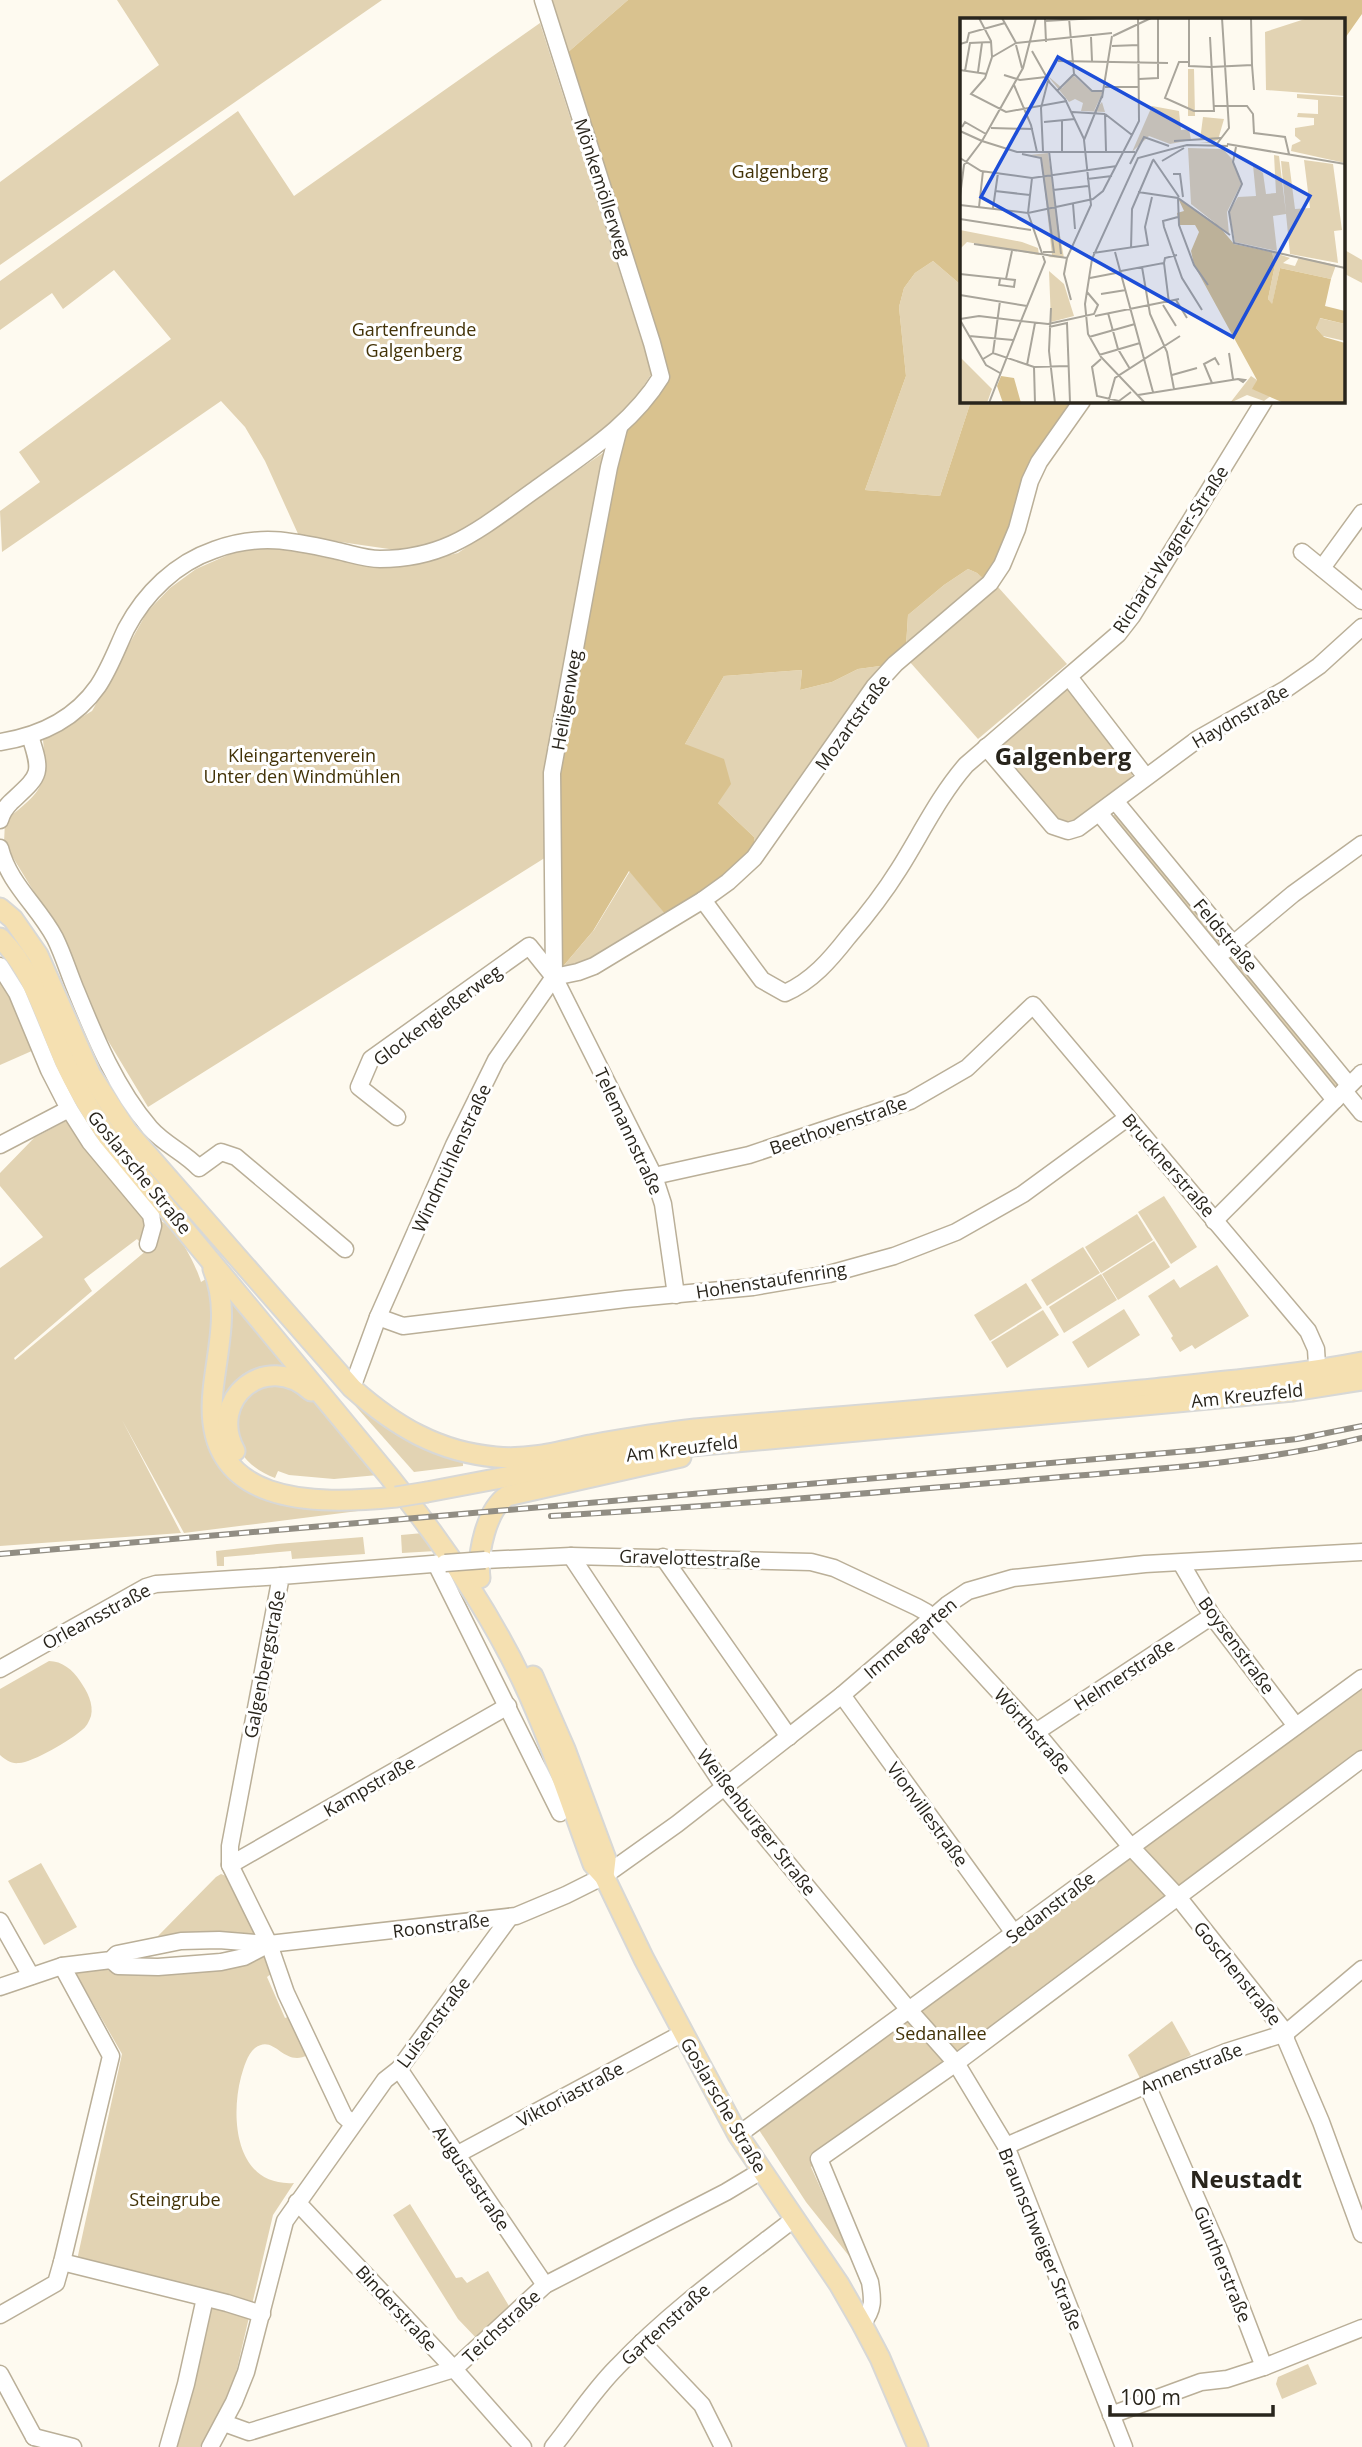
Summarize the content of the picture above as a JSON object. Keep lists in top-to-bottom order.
{
  "streets": {
    "main road": ["Goslarsche Straße", "Am Kreuzfeld"],
    "street": [
      "Mönkemöllerweg",
      "Richard-Wagner-Straße",
      "Heiligenweg",
      "Haydnstraße",
      "Mozartstraße",
      "Feldstraße",
      "Glockengießerweg",
      "Beethovenstraße",
      "Telemannstraße",
      "Windmühlenstraße",
      "Brucknerstraße",
      "Hohenstaufenring",
      "Gravelottestraße",
      "Orleansstraße",
      "Immengarten",
      "Boysenstraße",
      "Galgenbergstraße",
      "Helmerstraße",
      "Wörthstraße",
      "Kampstraße",
      "Vionvillestraße",
      "Weißenburger Straße",
      "Sedanstraße",
      "Roonstraße",
      "Goschenstraße",
      "Luisenstraße",
      "Annenstraße",
      "Viktoriastraße",
      "Augustastraße",
      "Braunschweiger Straße",
      "Güntherstraße",
      "Binderstraße",
      "Gartenstraße",
      "Teichstraße"
    ]
  },
  "crossings": [
    ["Mönkemöllerweg", "Heiligenweg"],
    ["Richard-Wagner-Straße", "Mozartstraße"],
    ["Heiligenweg", "Mozartstraße"],
    ["Heiligenweg", "Glockengießerweg"],
    ["Heiligenweg", "Telemannstraße"],
    ["Heiligenweg", "Windmühlenstraße"],
    ["Haydnstraße", "Feldstraße"],
    ["Mozartstraße", "Glockengießerweg"],
    ["Mozartstraße", "Telemannstraße"],
    ["Mozartstraße", "Windmühlenstraße"],
    ["Feldstraße", "Brucknerstraße"],
    ["Glockengießerweg", "Telemannstraße"],
    ["Glockengießerweg", "Windmühlenstraße"],
    ["Beethovenstraße", "Telemannstraße"],
    ["Beethovenstraße", "Brucknerstraße"],
    ["Telemannstraße", "Windmühlenstraße"],
    ["Telemannstraße", "Hohenstaufenring"],
    ["Windmühlenstraße", "Hohenstaufenring"],
    ["Windmühlenstraße", "Am Kreuzfeld"],
    ["Brucknerstraße", "Hohenstaufenring"],
    ["Goslarsche Straße", "Immengarten"],
    ["Goslarsche Straße", "Sedanstraße"],
    ["Goslarsche Straße", "Roonstraße"],
    ["Goslarsche Straße", "Viktoriastraße"],
    ["Goslarsche Straße", "Gartenstraße"],
    ["Goslarsche Straße", "Teichstraße"],
    ["Gravelottestraße", "Immengarten"],
    ["Gravelottestraße", "Galgenbergstraße"],
    ["Gravelottestraße", "Wörthstraße"],
    ["Gravelottestraße", "Weißenburger Straße"],
    ["Orleansstraße", "Galgenbergstraße"],
    ["Immengarten", "Boysenstraße"],
    ["Immengarten", "Wörthstraße"],
    ["Immengarten", "Vionvillestraße"],
    ["Immengarten", "Weißenburger Straße"],
    ["Immengarten", "Roonstraße"],
    ["Boysenstraße", "Helmerstraße"],
    ["Boysenstraße", "Sedanstraße"],
    ["Galgenbergstraße", "Kampstraße"],
    ["Helmerstraße", "Wörthstraße"],
    ["Wörthstraße", "Sedanstraße"],
    ["Wörthstraße", "Goschenstraße"],
    ["Vionvillestraße", "Sedanstraße"],
    ["Weißenburger Straße", "Sedanstraße"],
    ["Weißenburger Straße", "Braunschweiger Straße"],
    ["Sedanstraße", "Goschenstraße"],
    ["Sedanstraße", "Braunschweiger Straße"],
    ["Roonstraße", "Luisenstraße"],
    ["Goschenstraße", "Annenstraße"],
    ["Luisenstraße", "Augustastraße"],
    ["Annenstraße", "Braunschweiger Straße"],
    ["Annenstraße", "Güntherstraße"],
    ["Viktoriastraße", "Augustastraße"],
    ["Augustastraße", "Teichstraße"],
    ["Binderstraße", "Teichstraße"]
  ],
  "districts": ["Galgenberg", "Neustadt"],
  "parks": [
    "Galgenberg",
    "Gartenfreunde Galgenberg",
    "Kleingartenverein Unter den Windmühlen",
    "Sedanallee",
    "Steingrube"
  ],
  "scale_bar": "100 m"
}
